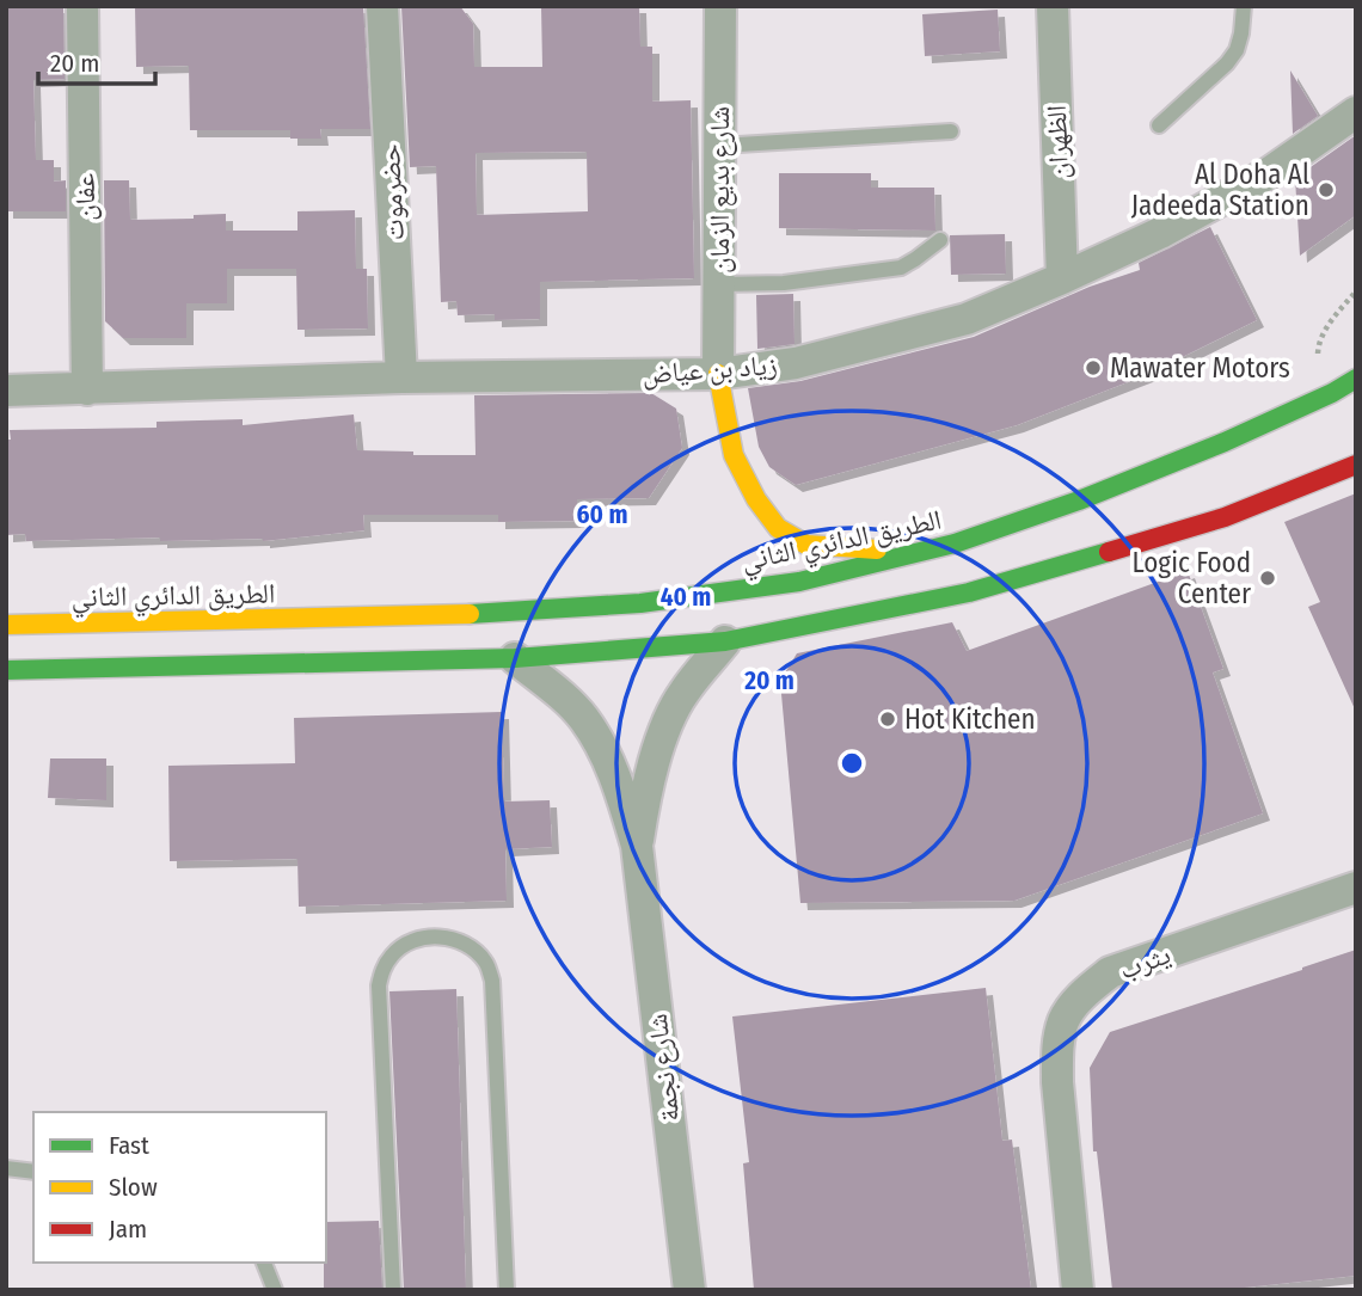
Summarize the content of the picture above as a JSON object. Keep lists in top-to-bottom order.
{
  "streets": {
    "main road": ["الطريق الدائري الثاني"],
    "street": [
      "الظهران",
      "شارع بديع الزمان",
      "حضرموت",
      "عفان",
      "زياد بن عياض",
      "يثرب",
      "شارع نجمة"
    ]
  },
  "crossings": [
    ["الظهران", "زياد بن عياض"],
    ["شارع بديع الزمان", "زياد بن عياض"],
    ["حضرموت", "زياد بن عياض"],
    ["عفان", "زياد بن عياض"]
  ],
  "places": [
    "Al Doha Al Jadeeda Station",
    "Mawater Motors",
    "Logic Food Center",
    "Hot Kitchen"
  ],
  "legend": ["Fast", "Slow", "Jam"],
  "scale_bar": "20 m",
  "rings": ["60 m", "40 m", "20 m"]
}
